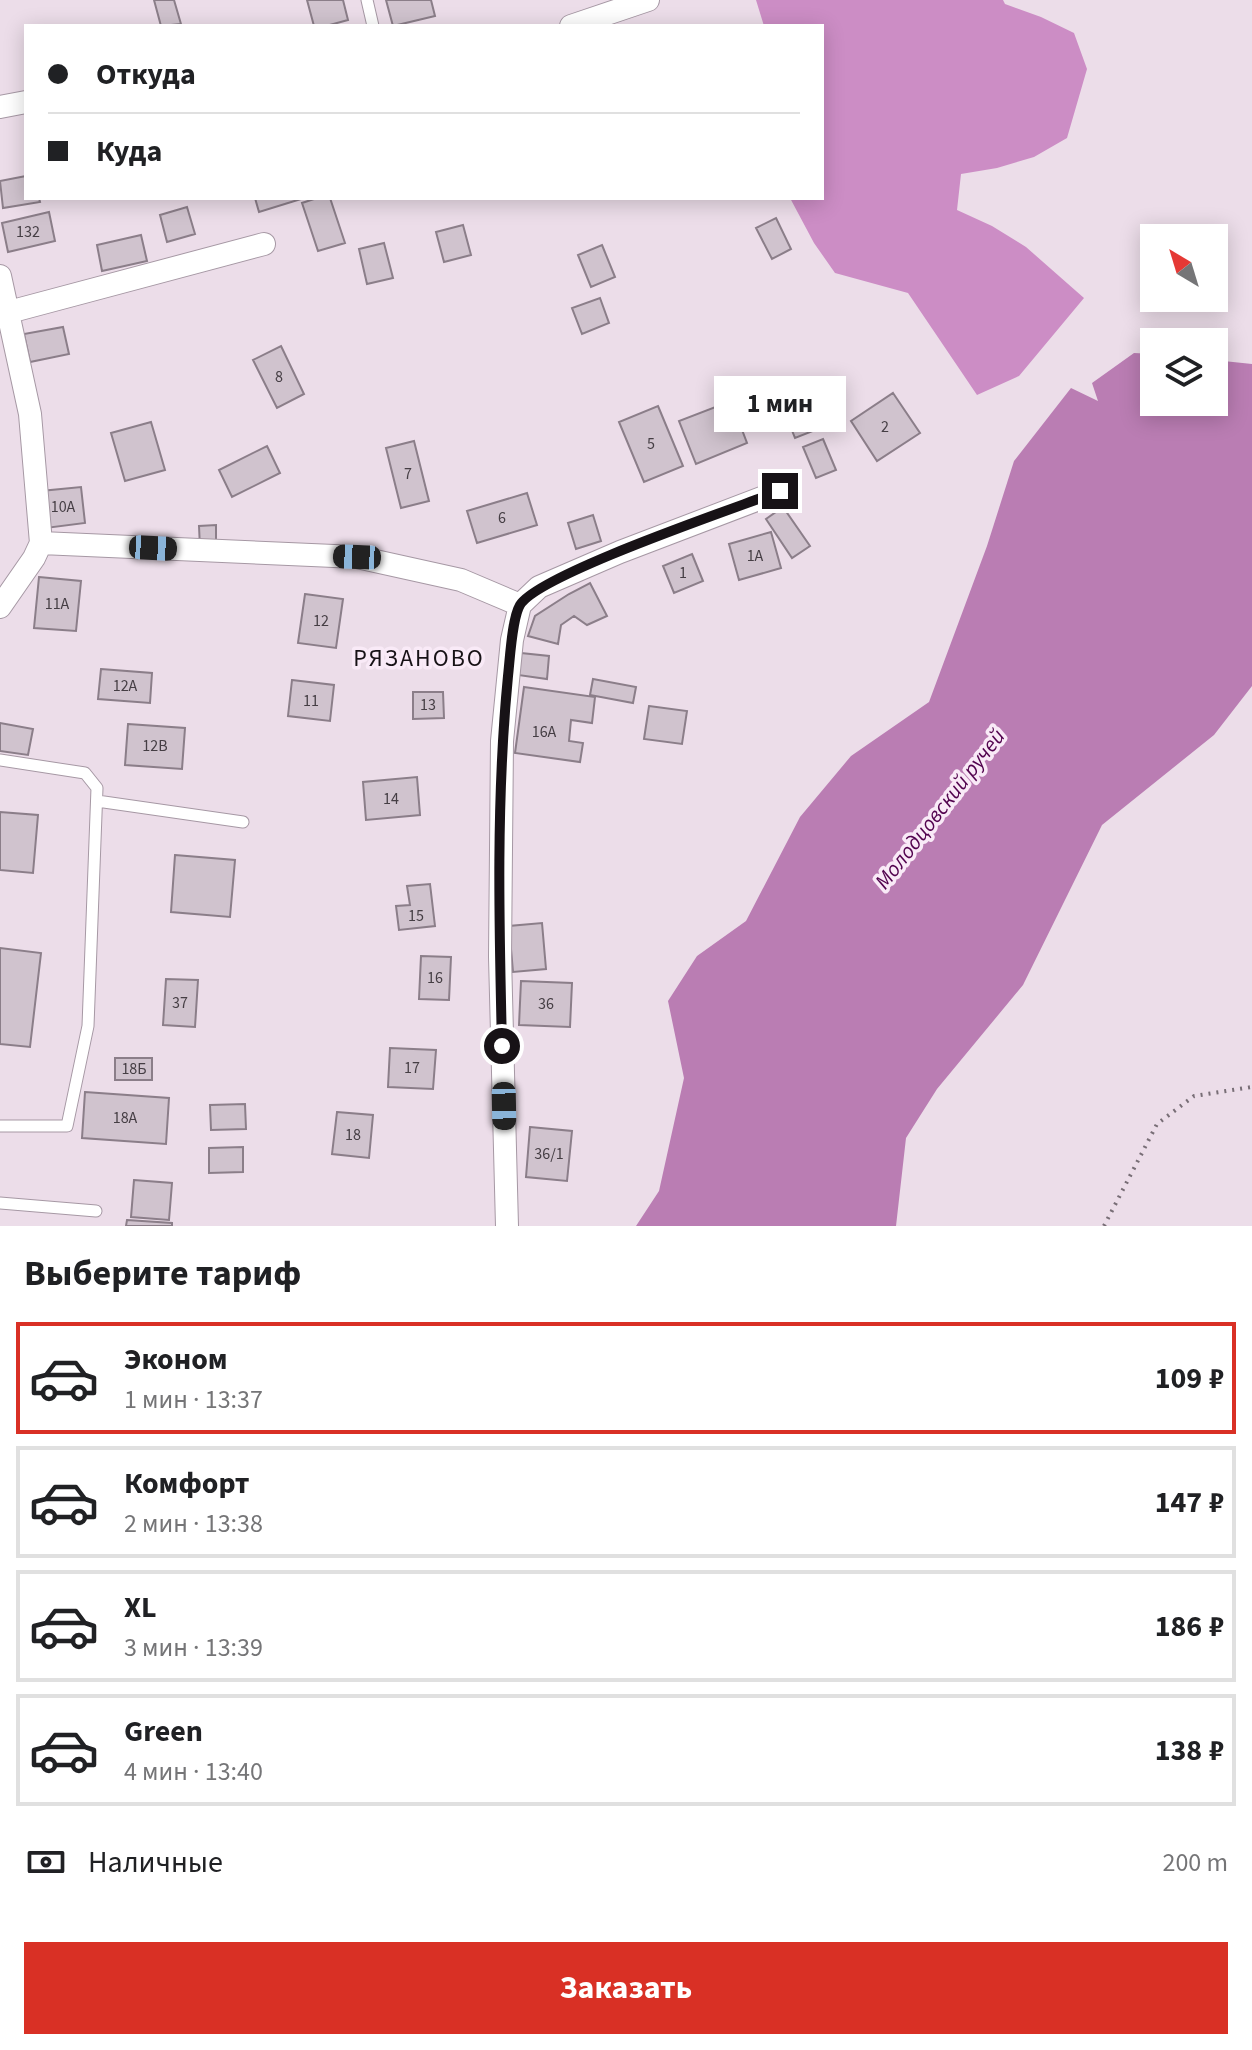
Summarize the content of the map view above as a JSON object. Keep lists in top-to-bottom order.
{
  "districts": ["РЯЗАНОВО"],
  "water": ["Молодцовский ручей"],
  "house_numbers": [
    "132",
    "8",
    "2",
    "5",
    "7",
    "10А",
    "6",
    "1А",
    "1",
    "11А",
    "12",
    "12А",
    "11",
    "13",
    "16А",
    "12В",
    "14",
    "15",
    "16",
    "37",
    "36",
    "17",
    "18Б",
    "18А",
    "18",
    "36/1"
  ],
  "north": "top left",
  "page": {
    "banner": ["Откуда", "Куда"],
    "bubble": "1 мин",
    "heading": "Выберите тариф",
    "list": [
      {
        "name": "Эконом",
        "note": "1 мин · 13:37",
        "value": "109 ₽"
      },
      {
        "name": "Комфорт",
        "note": "2 мин · 13:38",
        "value": "147 ₽"
      },
      {
        "name": "XL",
        "note": "3 мин · 13:39",
        "value": "186 ₽"
      },
      {
        "name": "Green",
        "note": "4 мин · 13:40",
        "value": "138 ₽"
      }
    ],
    "pay": ["Наличные", "200 m"],
    "buttons": "Заказать"
  }
}
